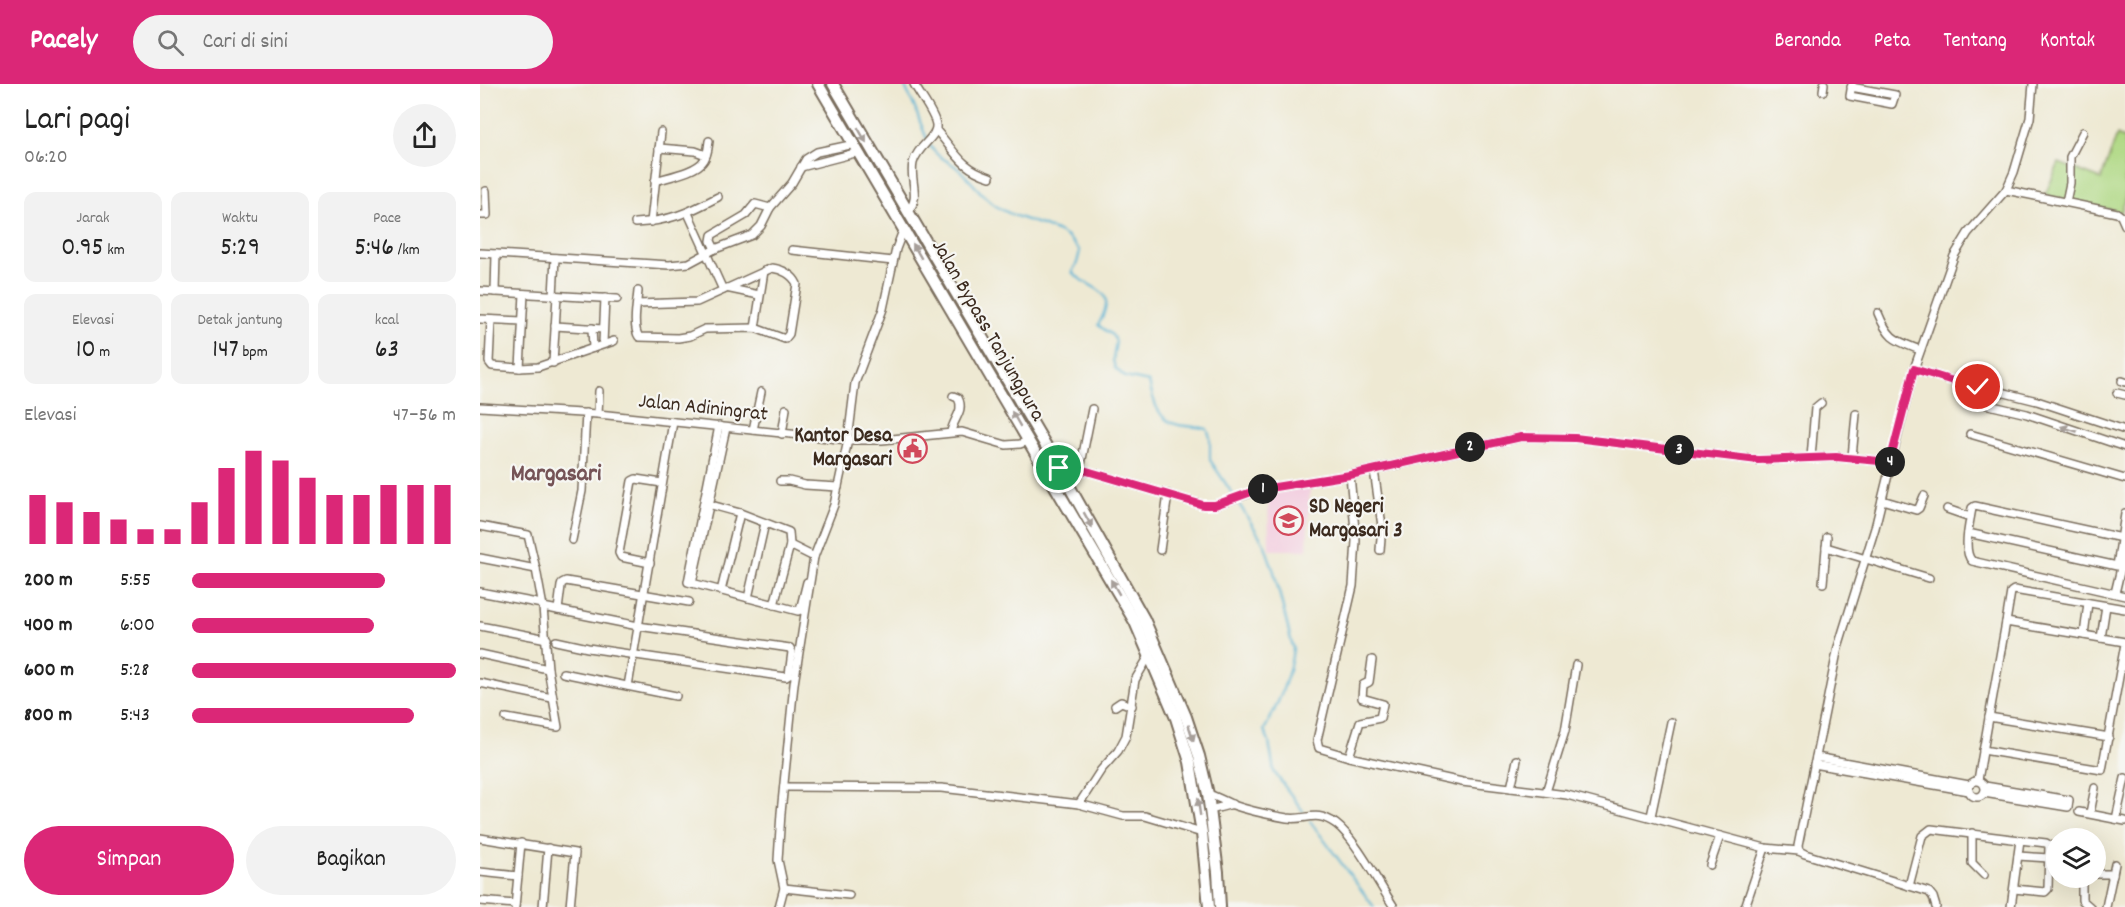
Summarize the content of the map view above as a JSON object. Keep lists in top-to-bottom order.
{
  "streets": {
    "highway": ["Jalan Bypass Tanjungpura"],
    "street": ["Jalan Adiningrat"]
  },
  "crossings": [
    ["Jalan Bypass Tanjungpura", "Jalan Adiningrat"]
  ],
  "districts": ["Margasari"],
  "places": {
    "public building": ["Kantor Desa Margasari"],
    "school or university": ["SD Negeri Margasari 3"]
  },
  "page": {
    "header": "Pacely",
    "search": "Cari di sini",
    "nav": [
      "Beranda",
      "Peta",
      "Tentang",
      "Kontak"
    ],
    "heading": ["Lari pagi", "06:20"],
    "stats": [
      ["Jarak", "0.95 km"],
      ["Waktu", "5:29"],
      ["Pace", "5:46 /km"],
      ["Elevasi", "10 m"],
      ["Detak jantung", "147 bpm"],
      ["kcal", "63"]
    ],
    "chart": ["Elevasi", "47–56 m"],
    "pins": [
      "2",
      "3",
      "4",
      "1"
    ],
    "list": [
      {
        "name": "200 m",
        "note": "5:55"
      },
      {
        "name": "400 m",
        "note": "6:00"
      },
      {
        "name": "600 m",
        "note": "5:28"
      },
      {
        "name": "800 m",
        "note": "5:43"
      }
    ],
    "buttons": ["Simpan", "Bagikan"]
  }
}
